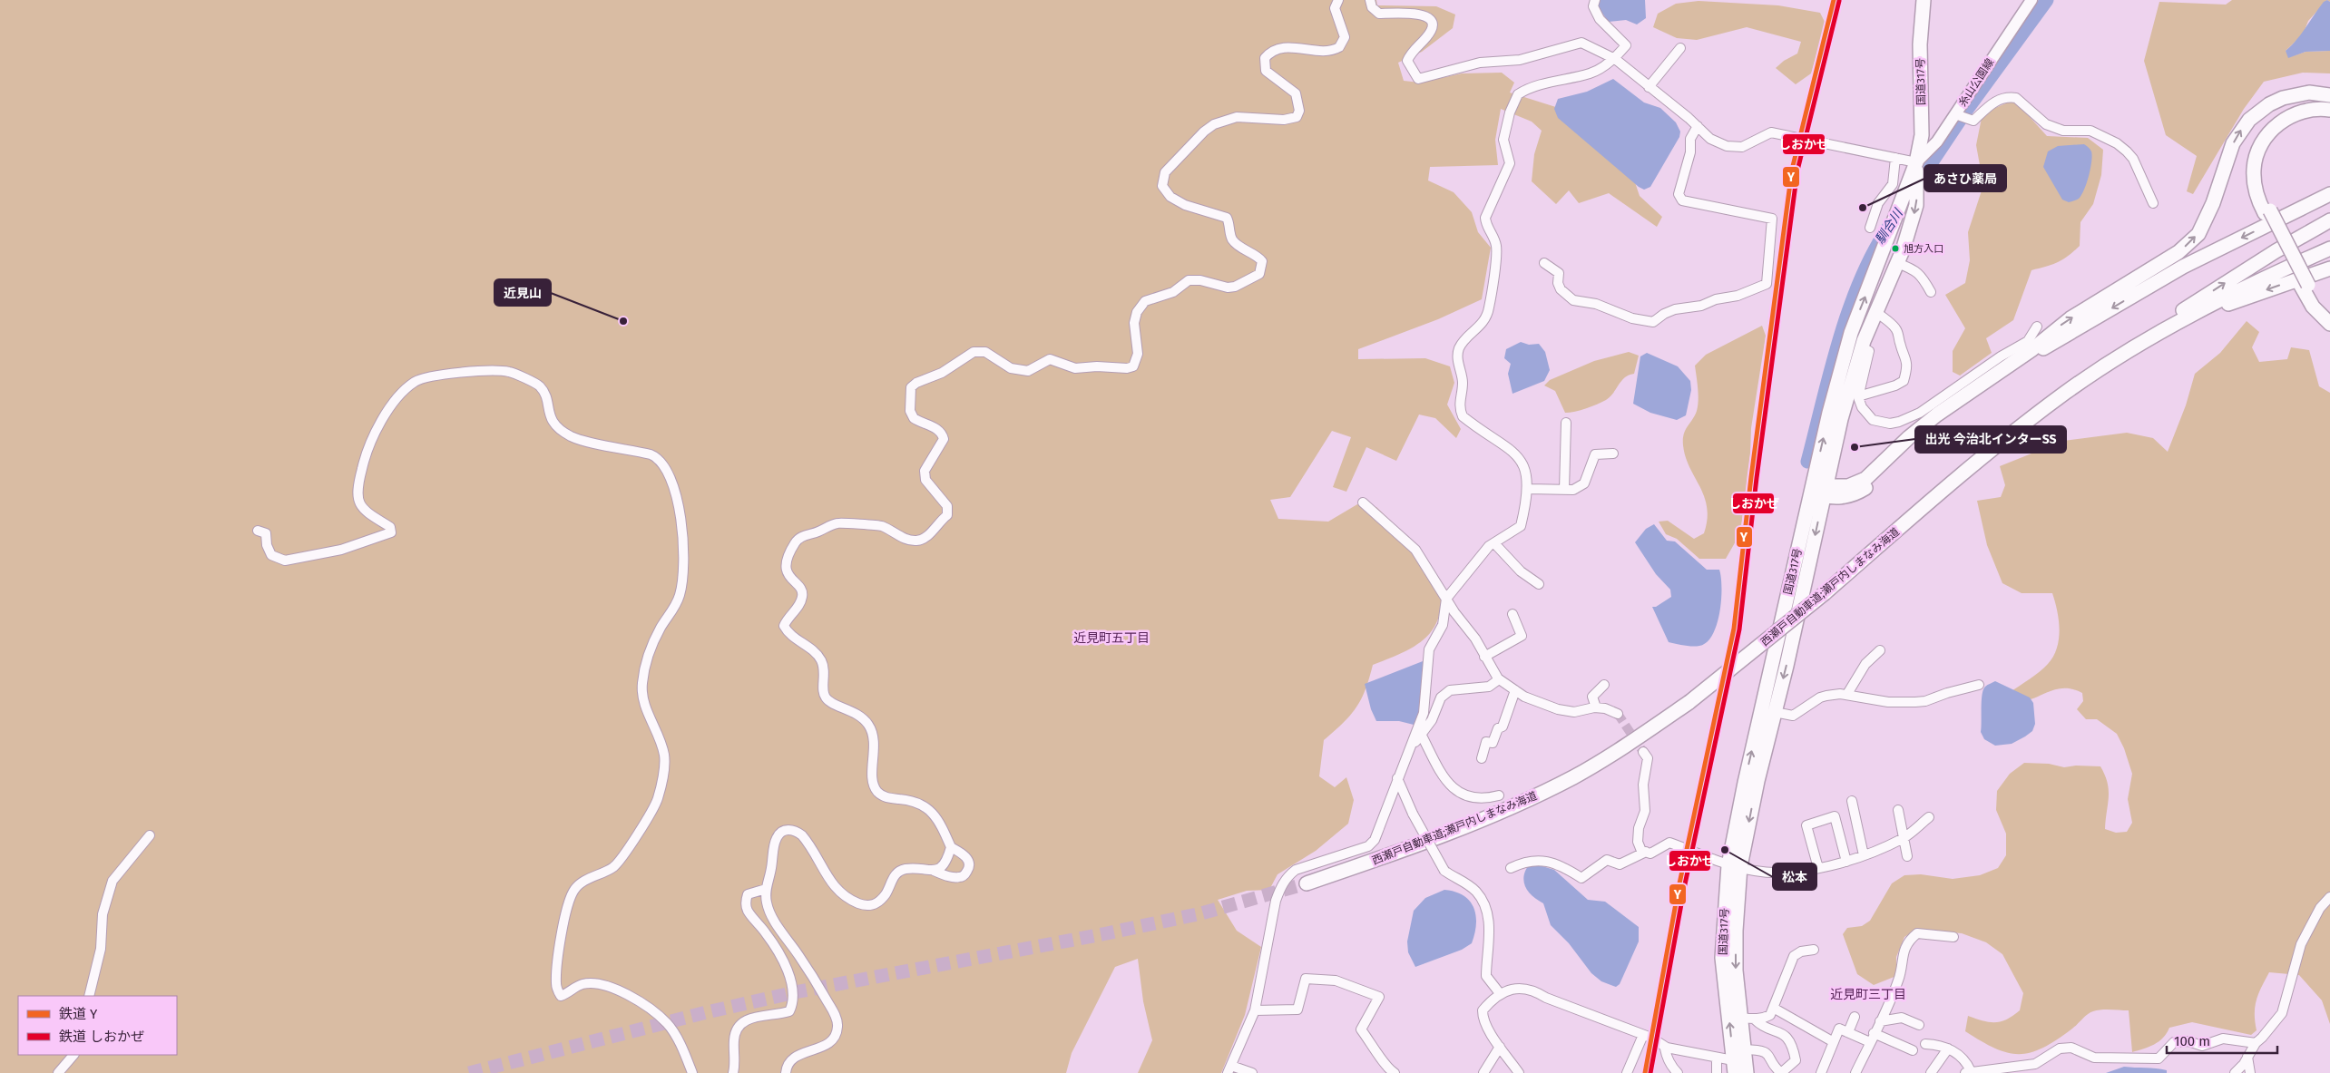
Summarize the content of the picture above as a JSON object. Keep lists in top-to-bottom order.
{
  "streets": {
    "highway": ["国道317号", "西瀬戸自動車道;瀬戸内しまなみ海道"],
    "main road": ["糸山公園線"]
  },
  "crossings": [
    ["国道317号", "糸山公園線"]
  ],
  "districts": ["近見町五丁目", "近見町三丁目"],
  "water": ["馴合川"],
  "places": [
    "あさひ薬局",
    "旭方入口",
    "近見山",
    "出光 今治北インターSS",
    "松本"
  ],
  "lines": ["rail line Y", "rail line しおかぜ"],
  "legend": ["鉄道 Y", "鉄道 しおかぜ"],
  "scale_bar": "100 m"
}
